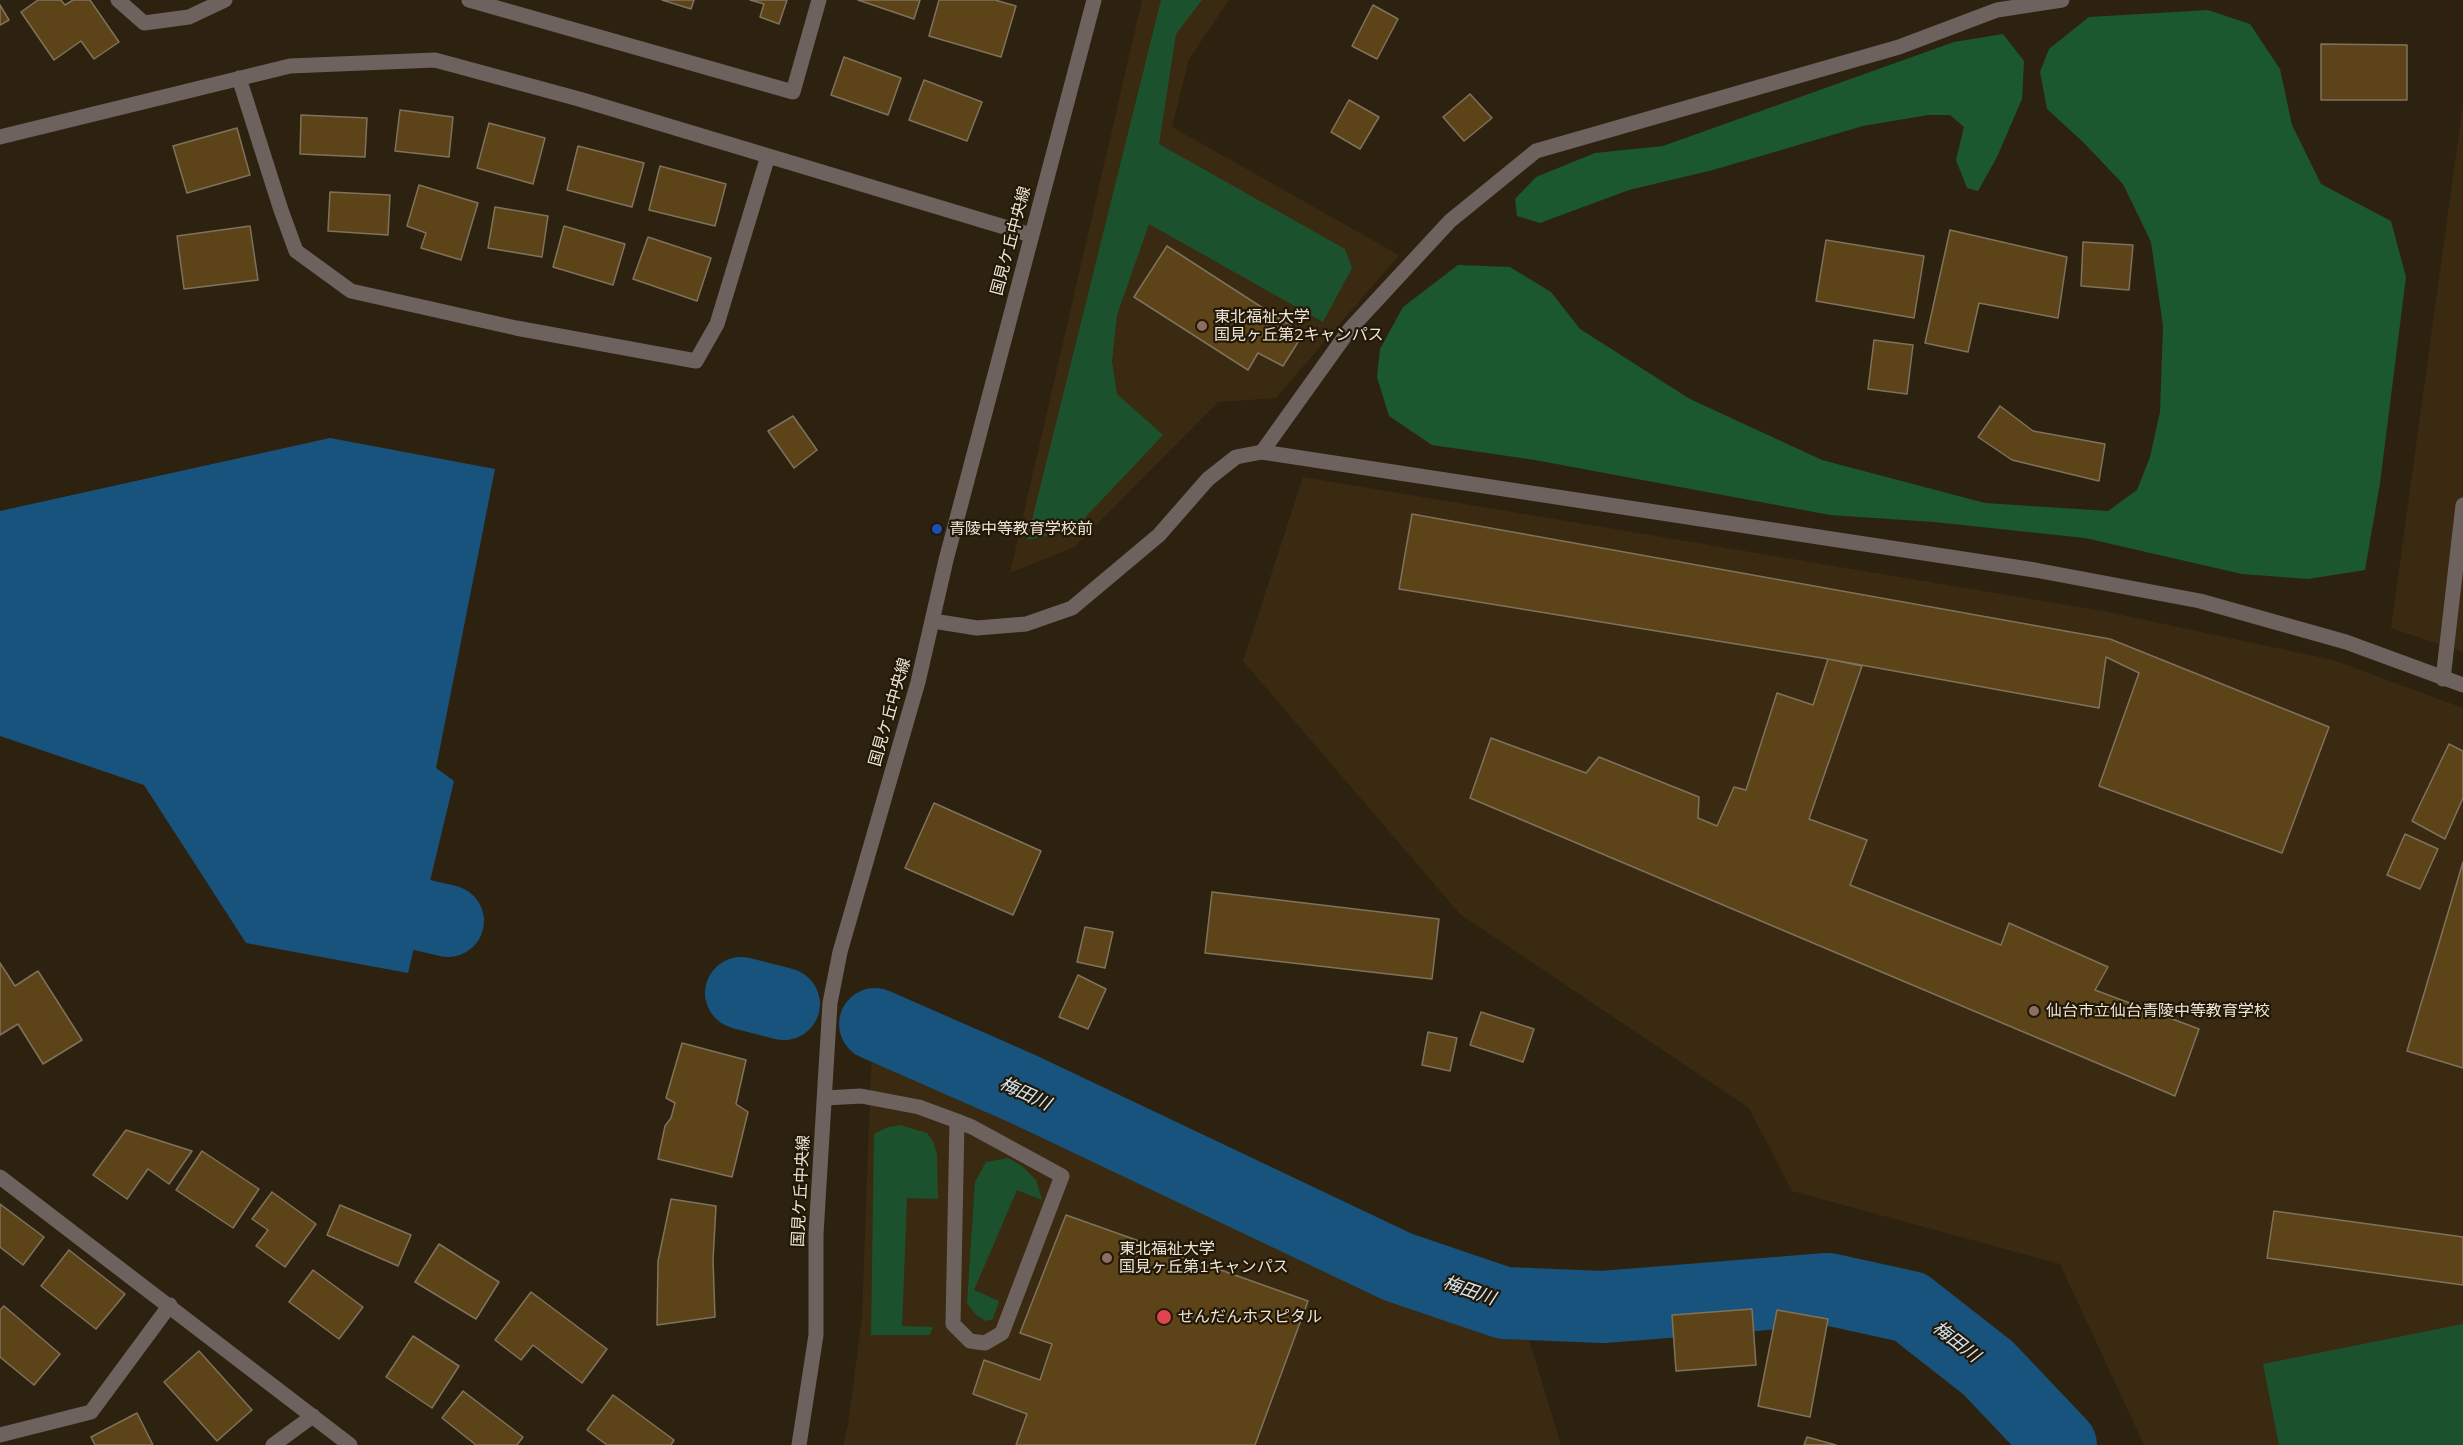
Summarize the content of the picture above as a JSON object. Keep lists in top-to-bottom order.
{
  "streets": {
    "street": ["国見ケ丘中央線"]
  },
  "water": ["梅田川"],
  "places": [
    "東北福祉大学 国見ヶ丘第2キャンパス",
    "青陵中等教育学校前",
    "仙台市立仙台青陵中等教育学校",
    "東北福祉大学 国見ヶ丘第1キャンパス",
    "せんだんホスピタル"
  ]
}
